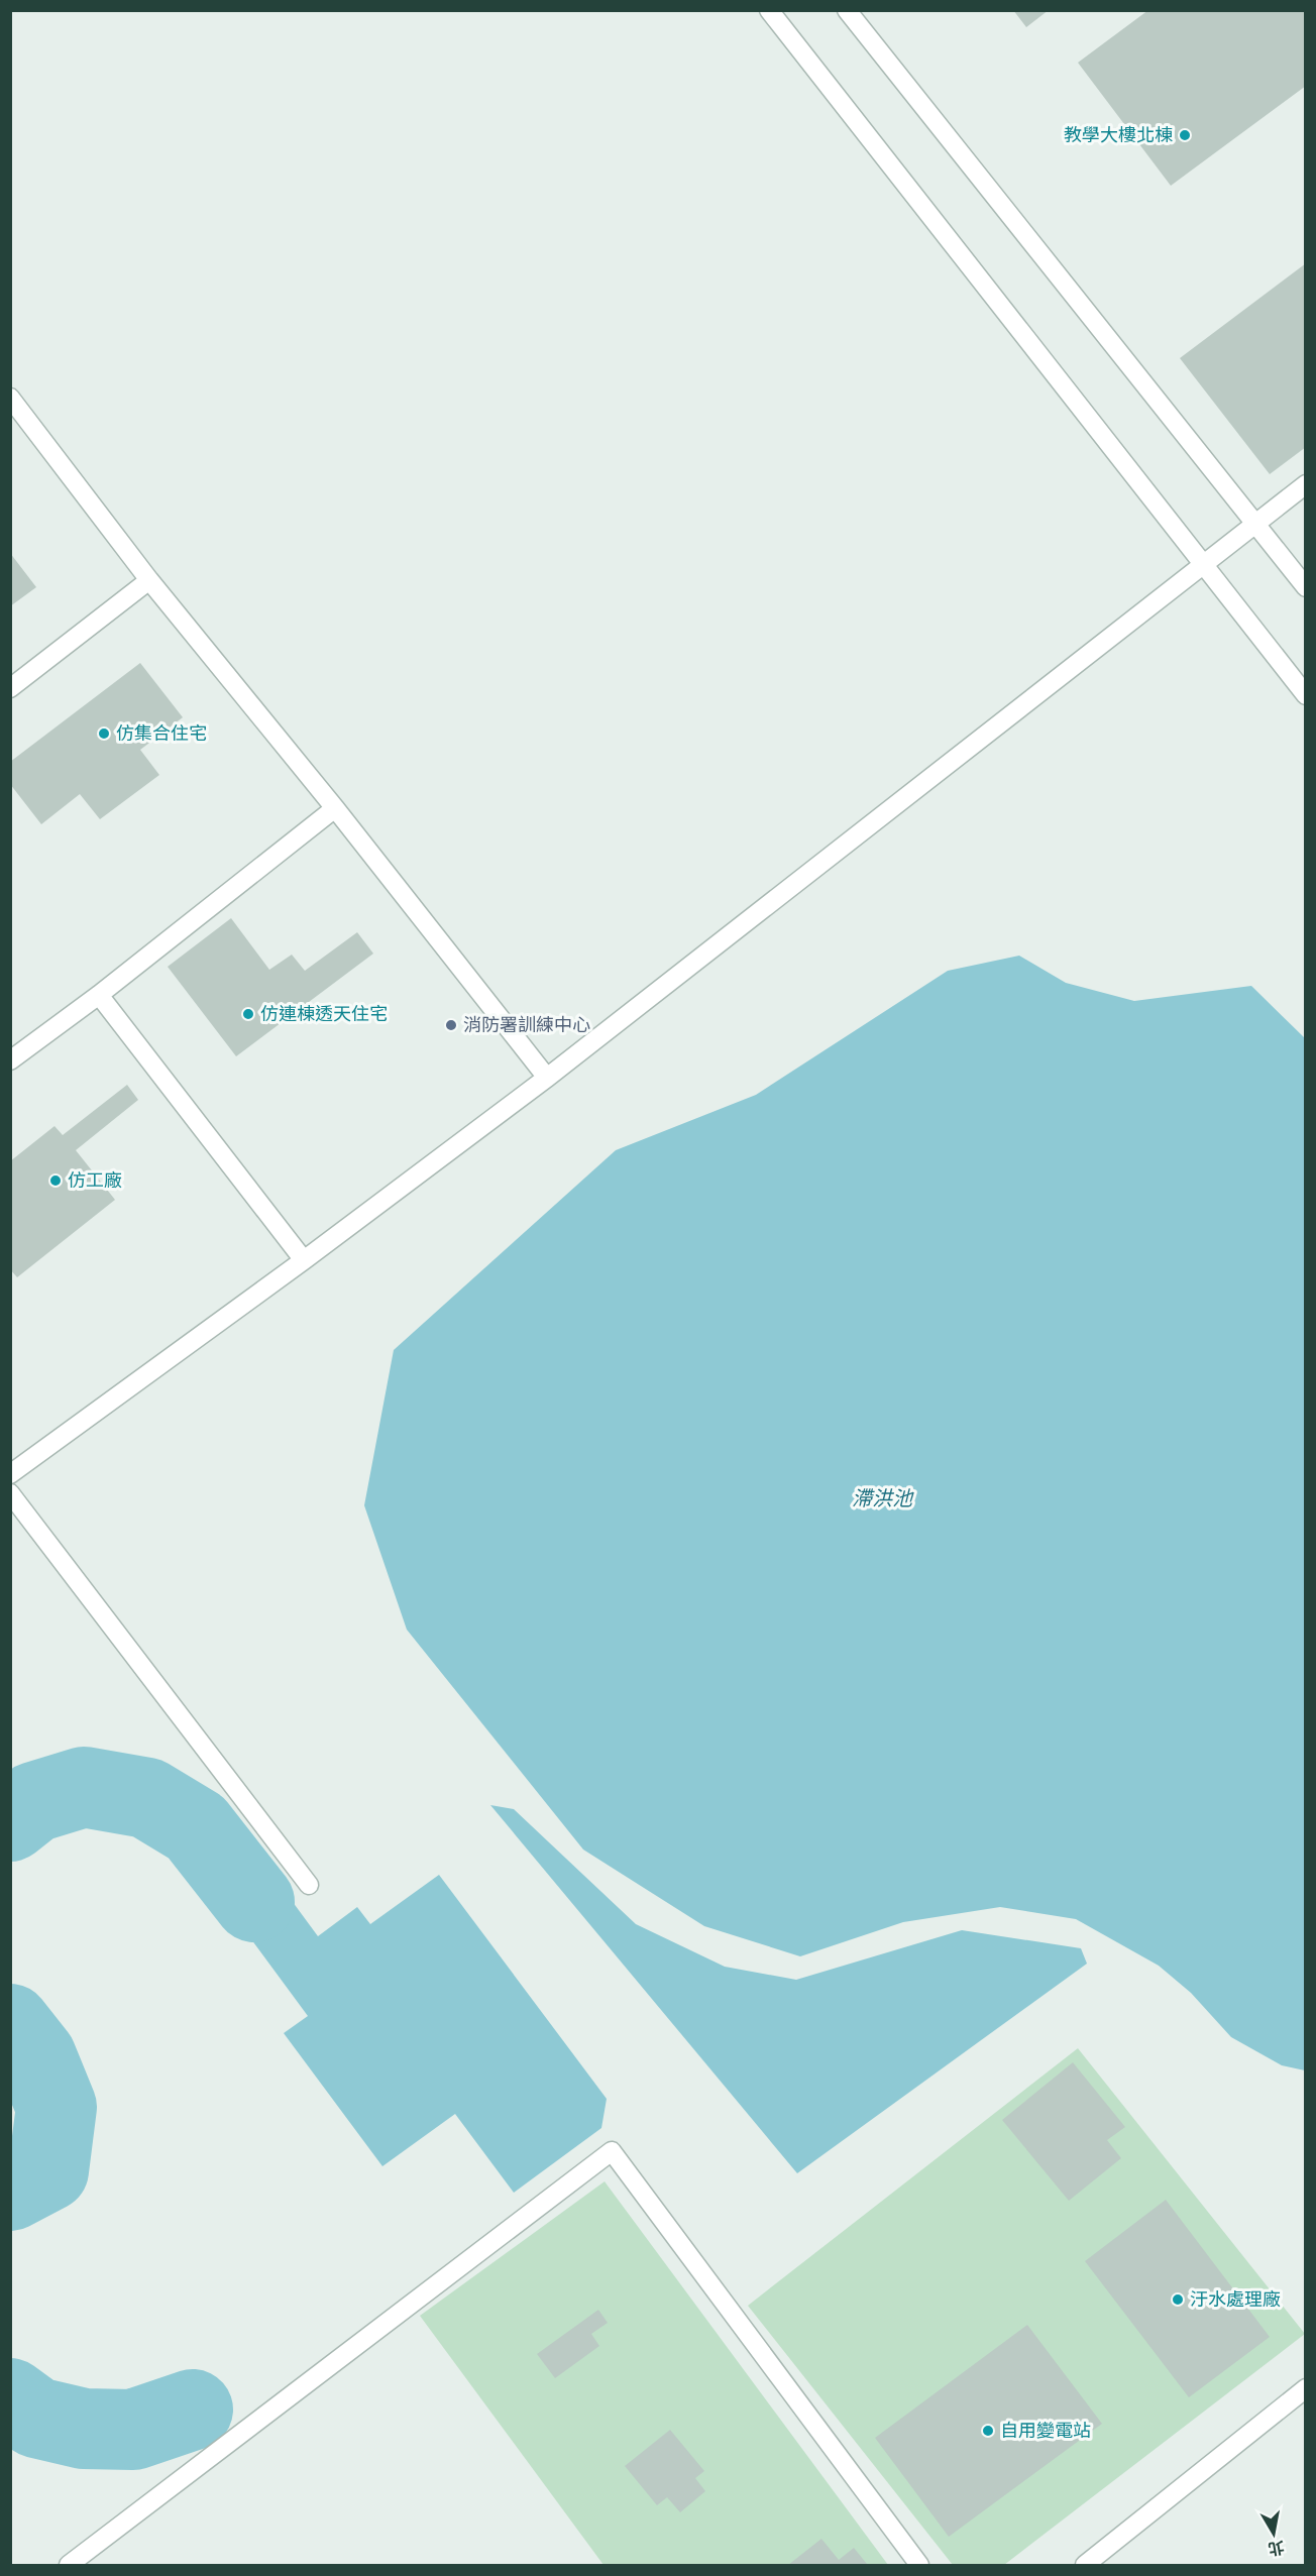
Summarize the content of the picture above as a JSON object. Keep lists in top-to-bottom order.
{
  "water": ["滯洪池"],
  "places": [
    "教學大樓北棟",
    "仿集合住宅",
    "仿連棟透天住宅",
    "消防署訓練中心",
    "仿工廠",
    "汙水處理廠",
    "自用變電站"
  ],
  "north": "bottom"
}
